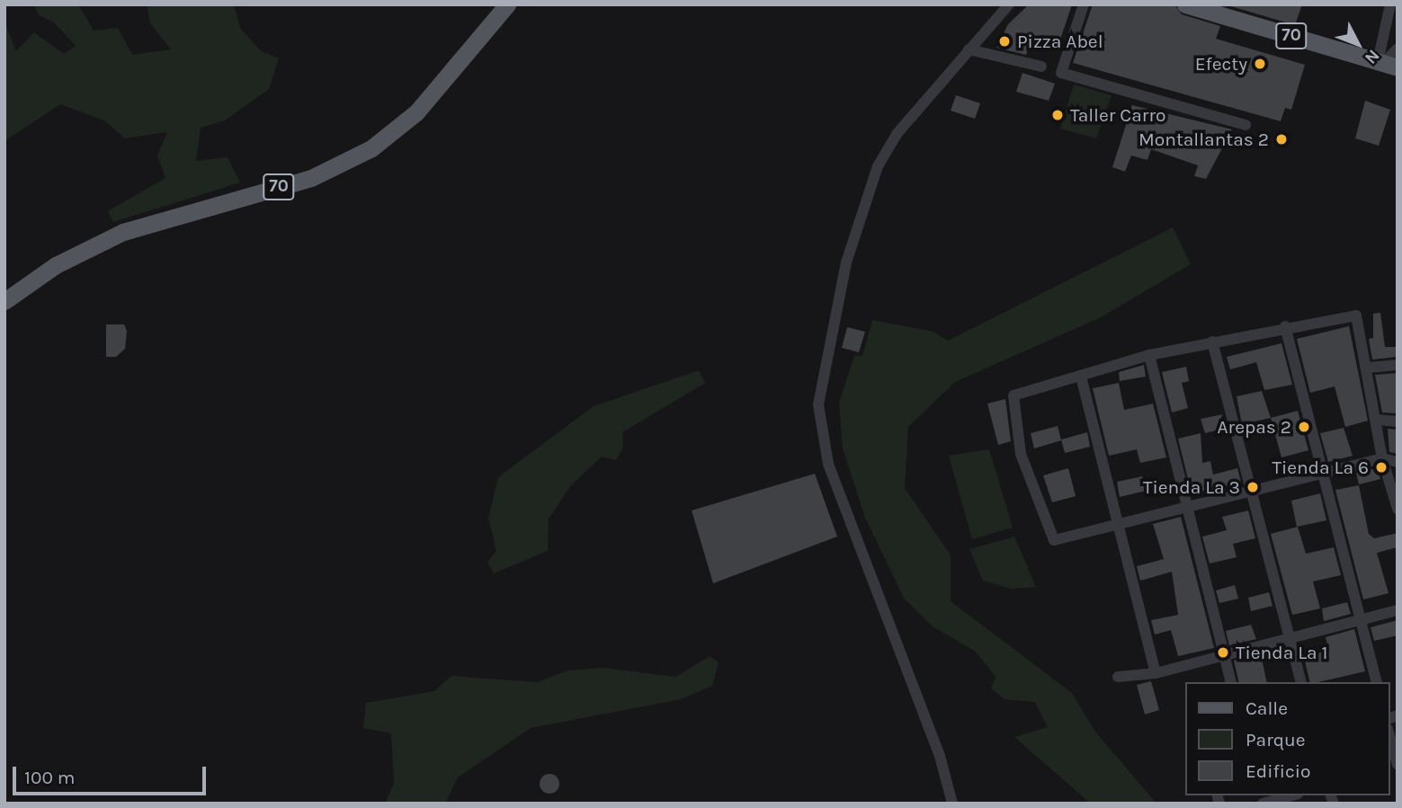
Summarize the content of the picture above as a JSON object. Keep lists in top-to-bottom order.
{
  "streets": {
    "main road": ["70"]
  },
  "places": [
    "Pizza Abel",
    "Efecty",
    "Taller Carro",
    "Montallantas 2",
    "Arepas 2",
    "Tienda La 6",
    "Tienda La 3",
    "Tienda La 1"
  ],
  "legend": ["Calle", "Parque", "Edificio"],
  "scale_bar": "100 m",
  "north": "bottom right"
}
